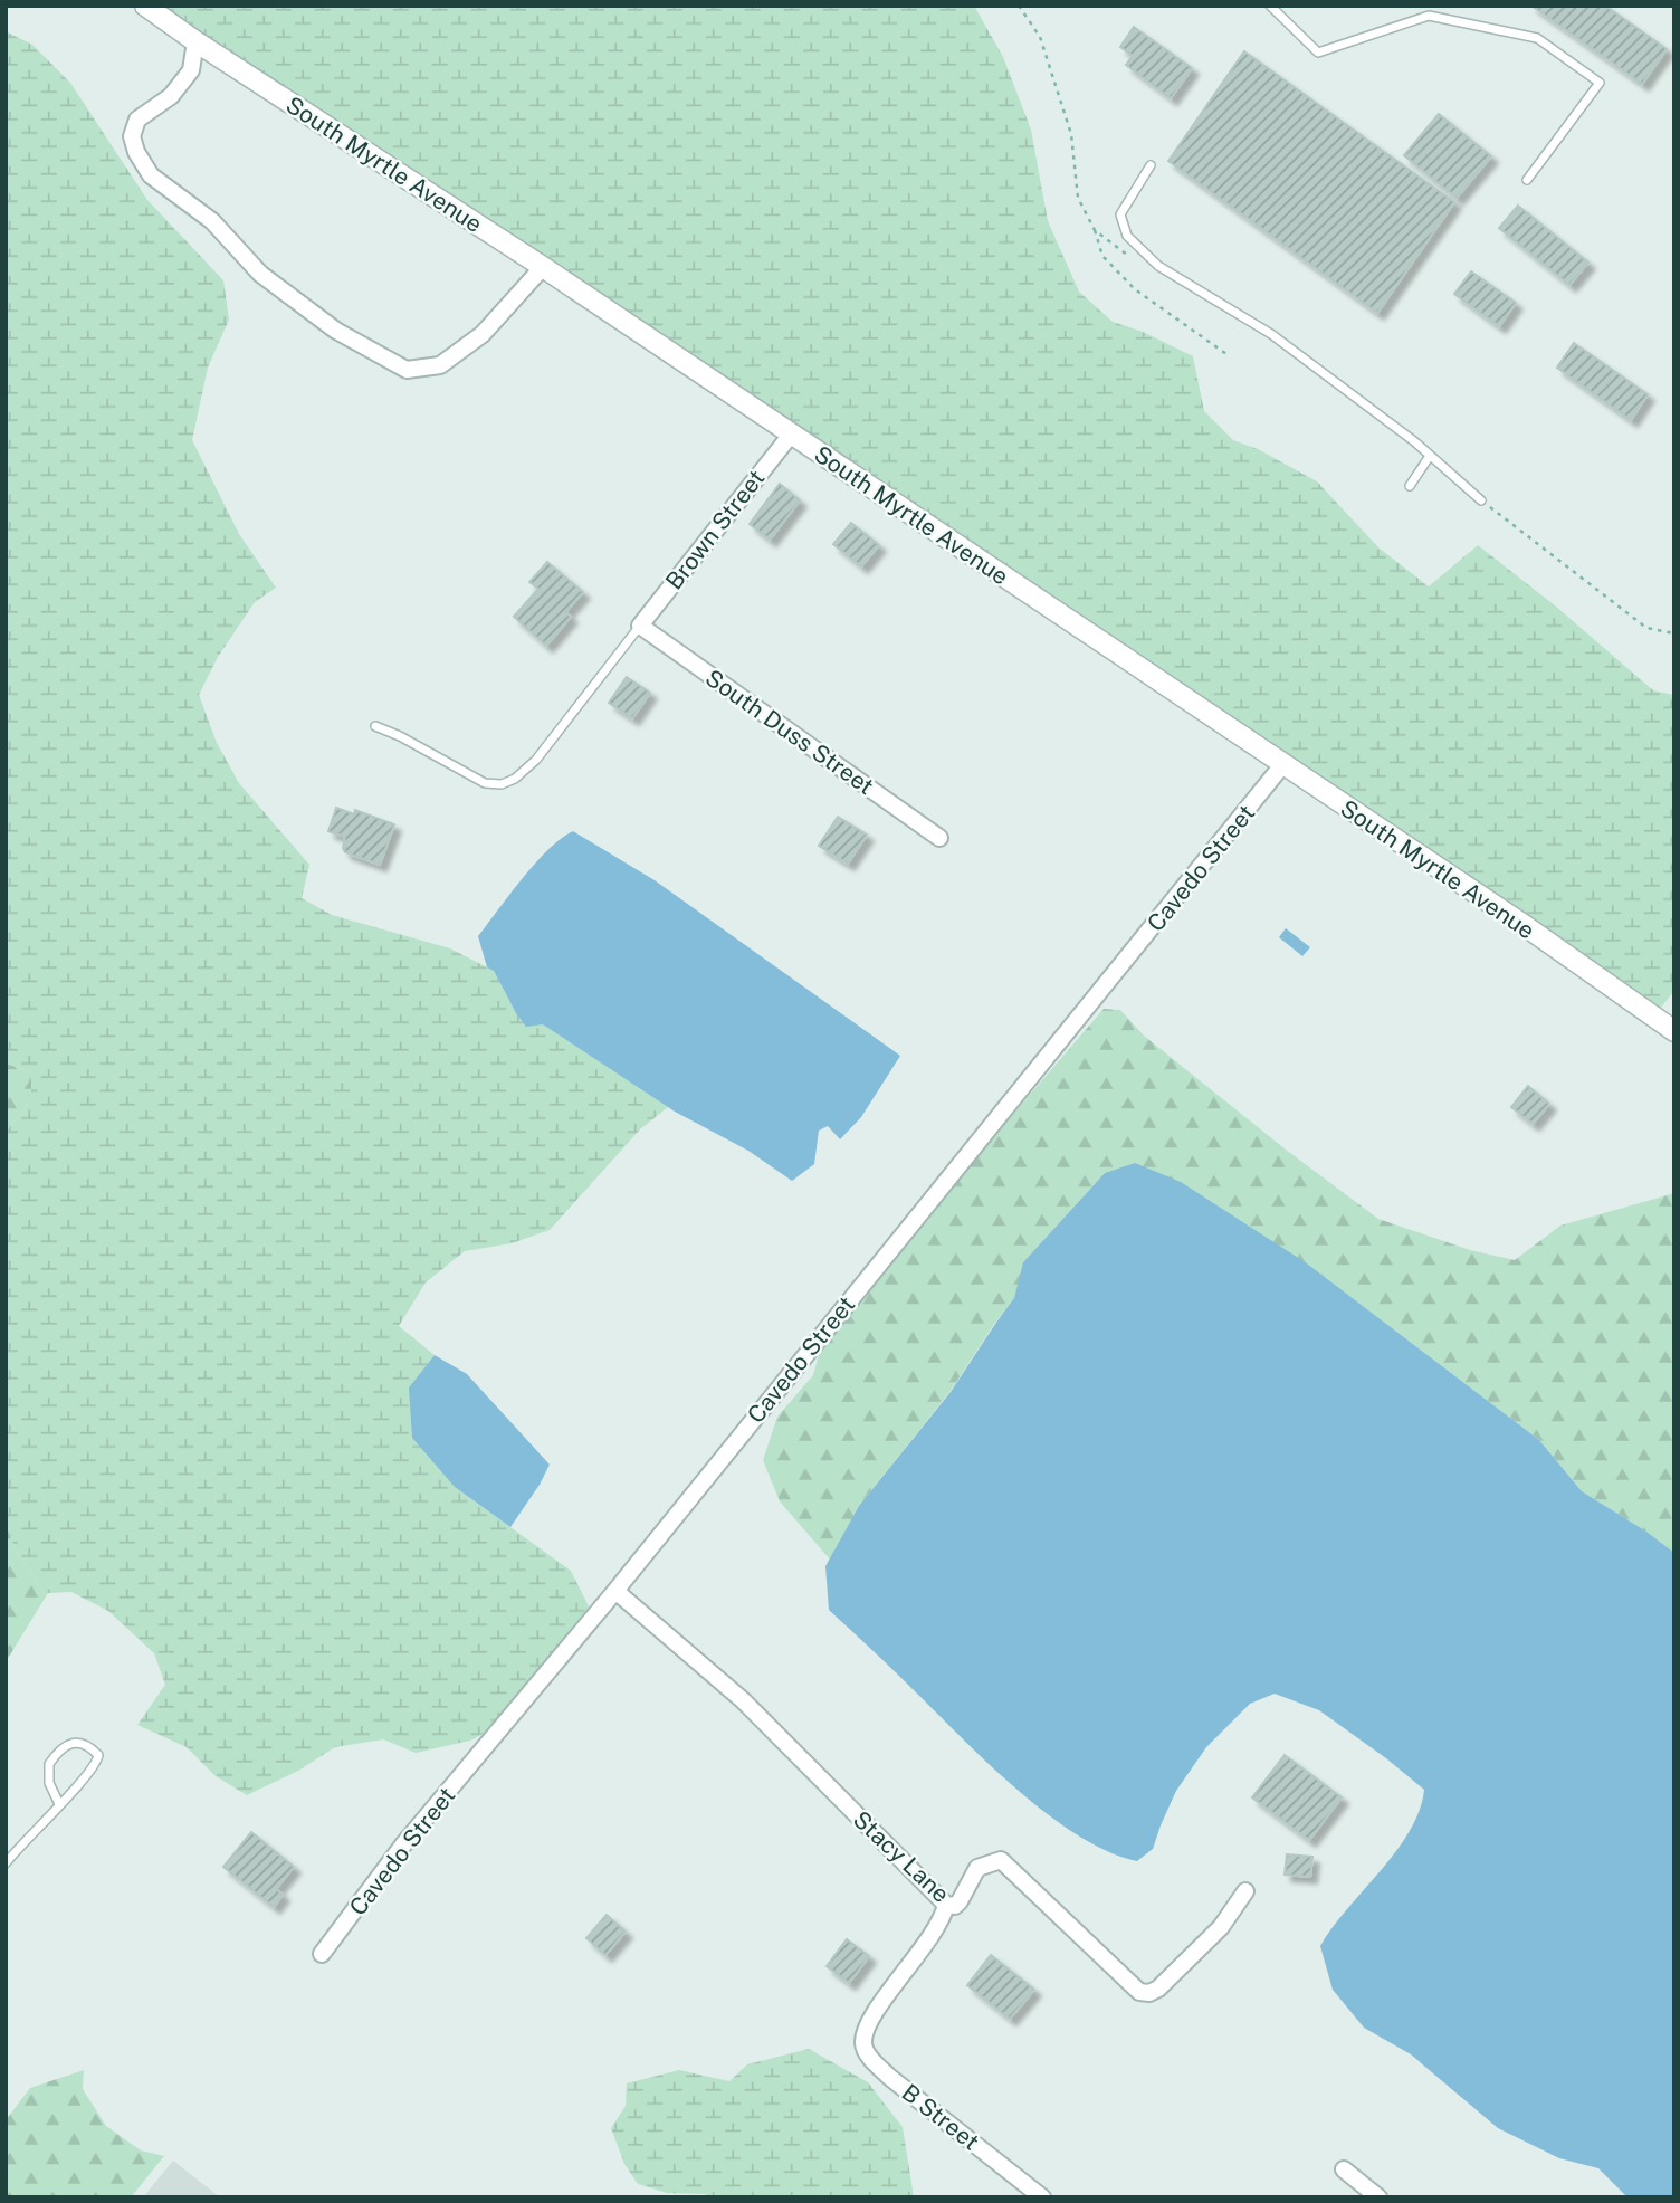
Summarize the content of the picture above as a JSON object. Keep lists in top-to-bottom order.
{
  "streets": {
    "street": [
      "South Myrtle Avenue",
      "Brown Street",
      "South Duss Street",
      "Cavedo Street",
      "Stacy Lane",
      "B Street"
    ]
  },
  "crossings": [
    ["South Myrtle Avenue", "Brown Street"],
    ["South Myrtle Avenue", "Cavedo Street"],
    ["Brown Street", "South Duss Street"],
    ["Cavedo Street", "Stacy Lane"],
    ["Stacy Lane", "B Street"]
  ]
}
